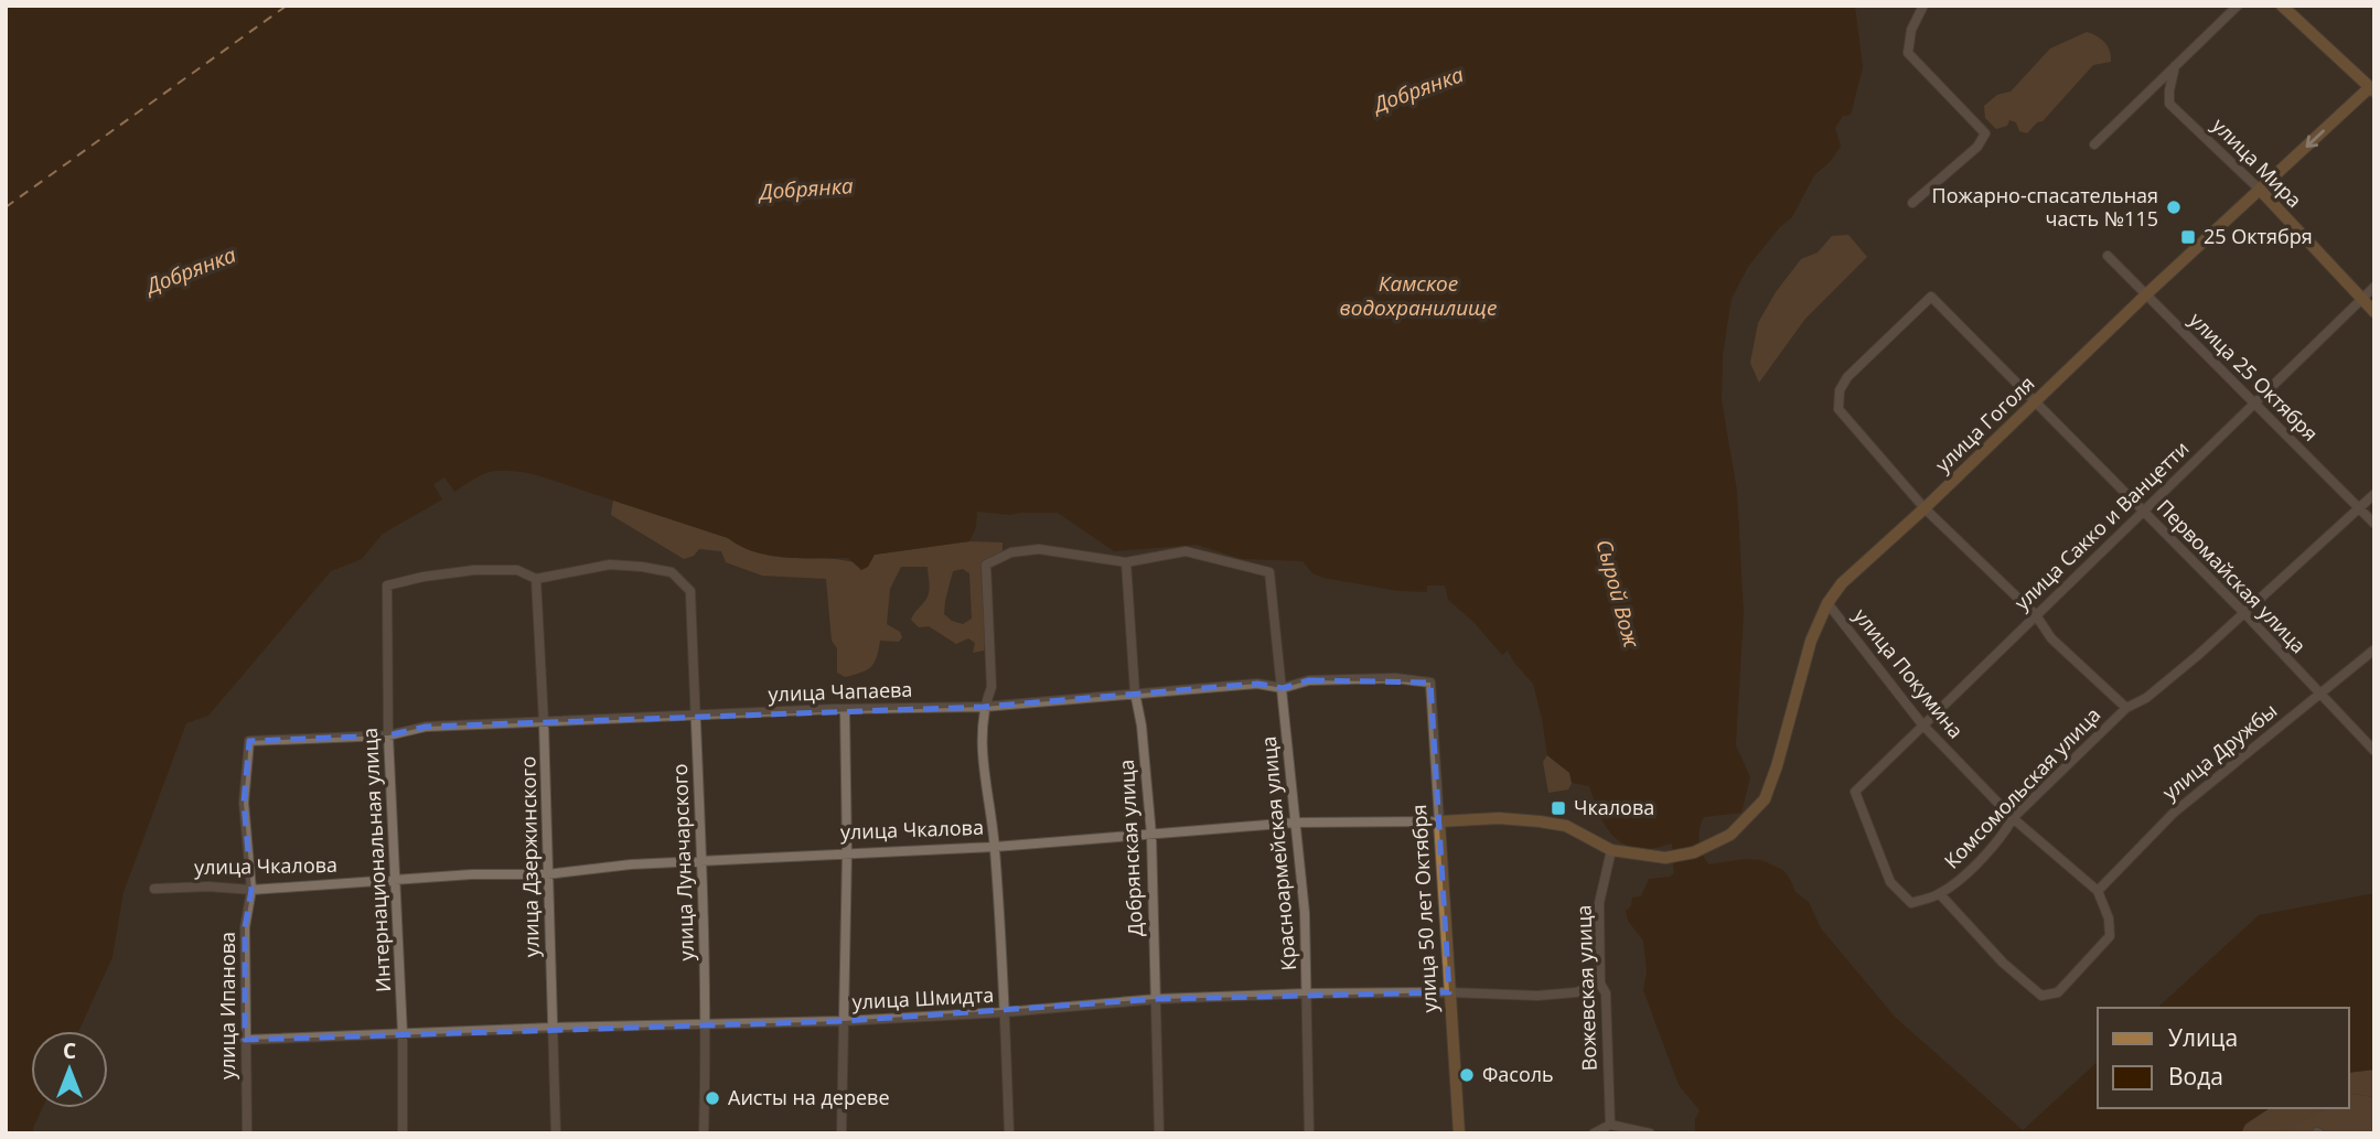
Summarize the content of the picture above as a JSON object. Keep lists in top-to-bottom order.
{
  "streets": {
    "main road": [
      "улица Мира",
      "улица Гоголя",
      "улица Чкалова",
      "улица 50 лет Октября"
    ],
    "street": [
      "улица 25 Октября",
      "улица Сакко и Ванцетти",
      "Первомайская улица",
      "улица Покумина",
      "улица Чапаева",
      "улица Дружбы",
      "Комсомольская улица",
      "Добрянская улица",
      "Красноармейская улица",
      "улица Дзержинского",
      "Интернациональная улица",
      "улица Луначарского",
      "Вожевская улица",
      "улица Шмидта",
      "улица Ипанова"
    ]
  },
  "crossings": [
    ["улица Мира", "улица Гоголя"],
    ["улица Мира", "улица Сакко и Ванцетти"],
    ["улица 25 Октября", "улица Гоголя"],
    ["улица 25 Октября", "улица Сакко и Ванцетти"],
    ["улица 25 Октября", "Комсомольская улица"],
    ["улица Гоголя", "Первомайская улица"],
    ["улица Гоголя", "улица Покумина"],
    ["улица Гоголя", "улица Чкалова"],
    ["улица Сакко и Ванцетти", "Первомайская улица"],
    ["улица Сакко и Ванцетти", "улица Покумина"],
    ["улица Сакко и Ванцетти", "Комсомольская улица"],
    ["Первомайская улица", "улица Дружбы"],
    ["Первомайская улица", "Комсомольская улица"],
    ["улица Покумина", "улица Дружбы"],
    ["улица Покумина", "Комсомольская улица"],
    ["улица Чапаева", "Добрянская улица"],
    ["улица Чапаева", "Красноармейская улица"],
    ["улица Чапаева", "улица Дзержинского"],
    ["улица Чапаева", "Интернациональная улица"],
    ["улица Чапаева", "улица Луначарского"],
    ["улица Чапаева", "улица 50 лет Октября"],
    ["улица Чапаева", "улица Ипанова"],
    ["улица Чкалова", "Добрянская улица"],
    ["улица Чкалова", "Красноармейская улица"],
    ["улица Чкалова", "улица Дзержинского"],
    ["улица Чкалова", "Интернациональная улица"],
    ["улица Чкалова", "улица Луначарского"],
    ["улица Чкалова", "улица 50 лет Октября"],
    ["улица Чкалова", "Вожевская улица"],
    ["улица Чкалова", "улица Ипанова"],
    ["Добрянская улица", "Красноармейская улица"],
    ["Добрянская улица", "улица Шмидта"],
    ["Красноармейская улица", "улица Шмидта"],
    ["улица Дзержинского", "Интернациональная улица"],
    ["улица Дзержинского", "улица Луначарского"],
    ["улица Дзержинского", "улица Шмидта"],
    ["Интернациональная улица", "улица Луначарского"],
    ["Интернациональная улица", "улица Шмидта"],
    ["улица Луначарского", "улица Шмидта"],
    ["улица 50 лет Октября", "улица Шмидта"],
    ["Вожевская улица", "улица Шмидта"],
    ["улица Шмидта", "улица Ипанова"]
  ],
  "water": ["Добрянка", "Камское водохранилище", "Сырой Вож"],
  "places": {
    "other": ["Пожарно-спасательная часть №115", "Фасоль", "Аисты на дереве"],
    "transit": ["25 Октября", "Чкалова"]
  },
  "legend": ["Улица", "Вода"],
  "north": "top"
}
